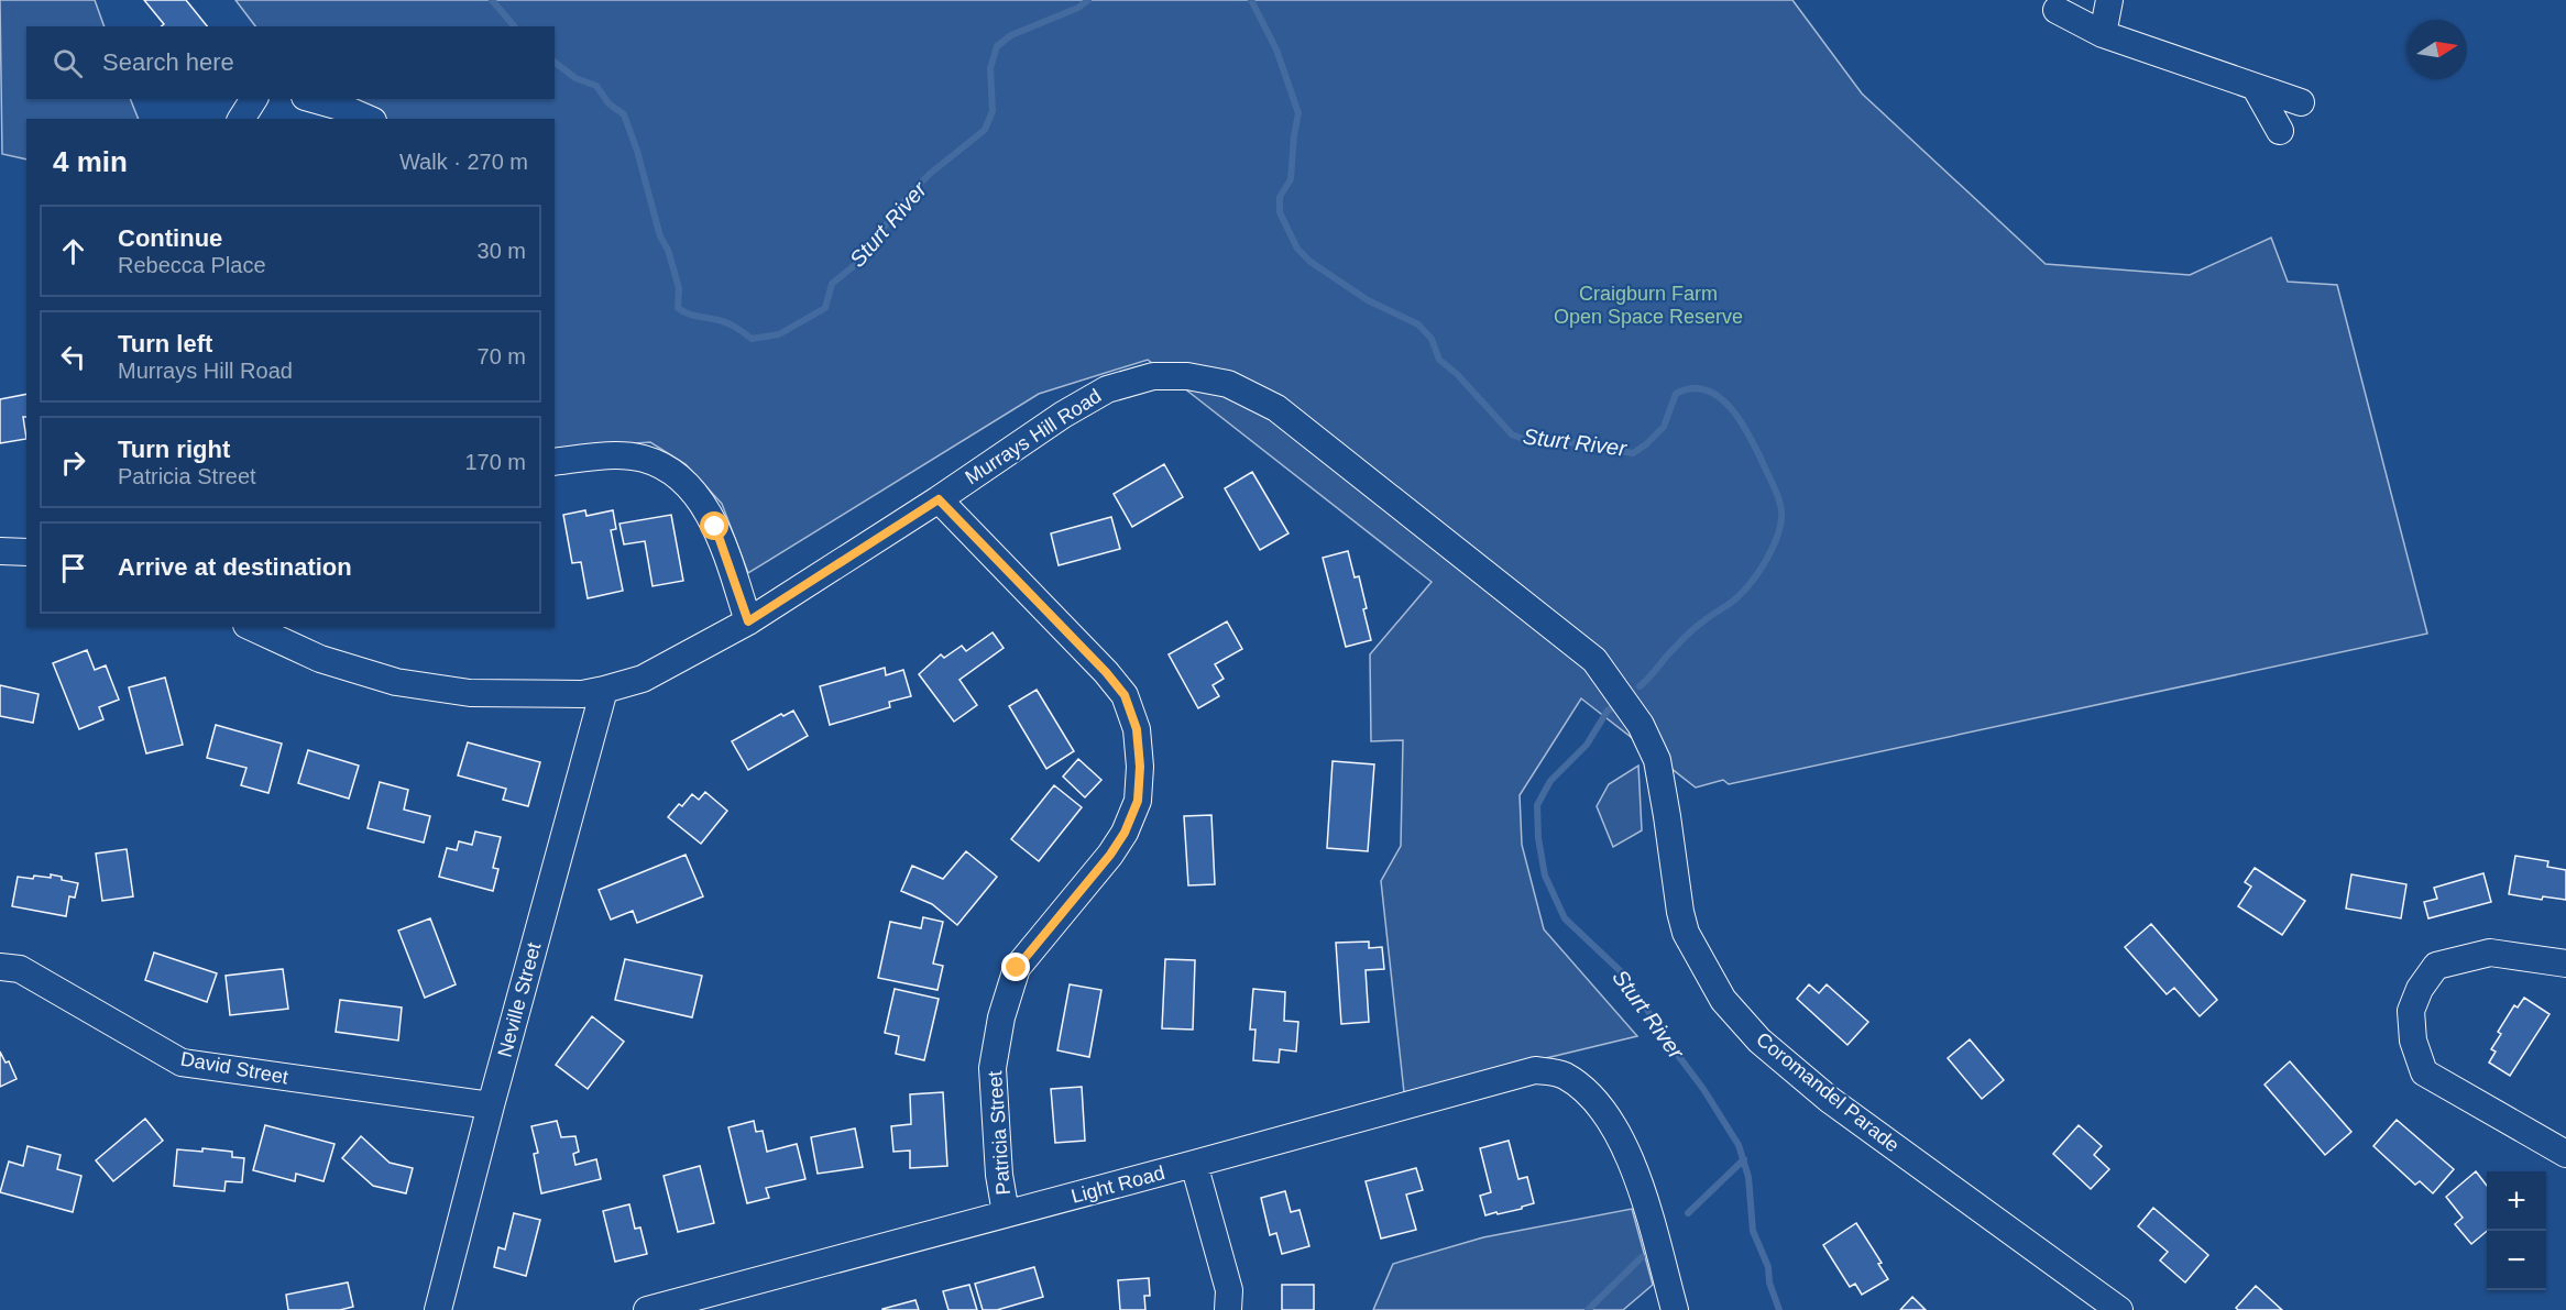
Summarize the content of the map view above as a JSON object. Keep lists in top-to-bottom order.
{
  "streets": {
    "street": [
      "Murrays Hill Road",
      "Neville Street",
      "David Street",
      "Coromandel Parade",
      "Patricia Street",
      "Light Road"
    ]
  },
  "crossings": [
    ["Murrays Hill Road", "Neville Street"],
    ["Murrays Hill Road", "Coromandel Parade"],
    ["Murrays Hill Road", "Patricia Street"],
    ["Neville Street", "David Street"],
    ["Patricia Street", "Light Road"]
  ],
  "water": ["Sturt River"],
  "parks": ["Craigburn Farm Open Space Reserve"],
  "north": "right",
  "page": {
    "search": "Search here",
    "heading": ["4 min", "Walk · 270 m"],
    "list": [
      ["Continue", "Rebecca Place", "30 m"],
      ["Turn left", "Murrays Hill Road", "70 m"],
      ["Turn right", "Patricia Street", "170 m"],
      "Arrive at destination"
    ],
    "map_buttons": ["+", "−"]
  }
}
